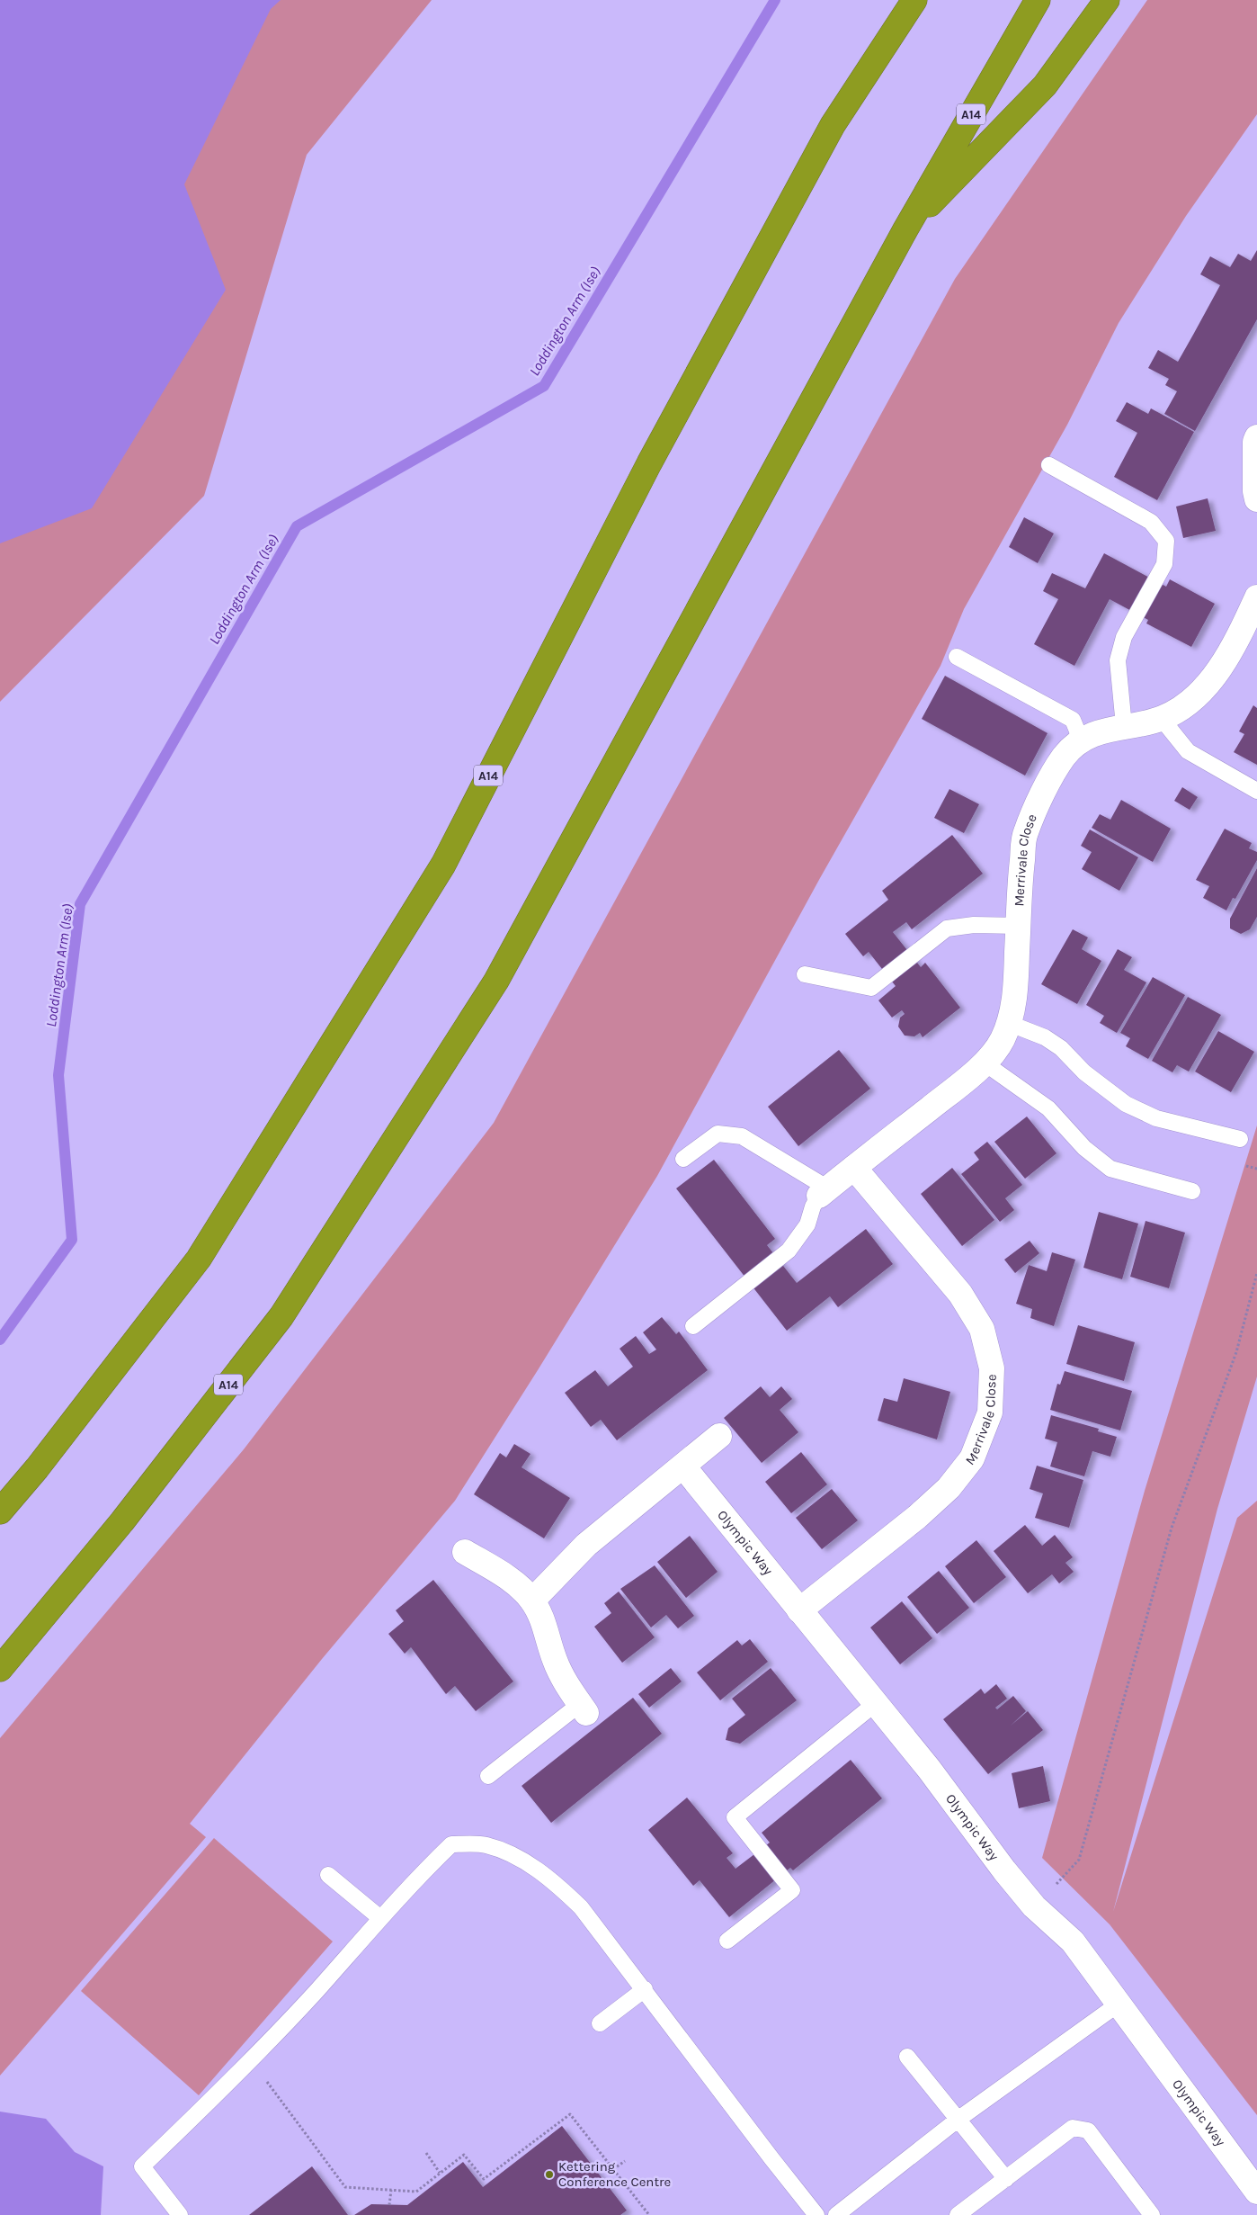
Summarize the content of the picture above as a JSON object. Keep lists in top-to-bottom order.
{
  "streets": {
    "highway": ["A14"],
    "street": ["Merrivale Close", "Olympic Way"]
  },
  "crossings": [
    ["Merrivale Close", "Olympic Way"]
  ],
  "water": ["Loddington Arm (Ise)"],
  "places": ["Kettering Conference Centre"]
}
